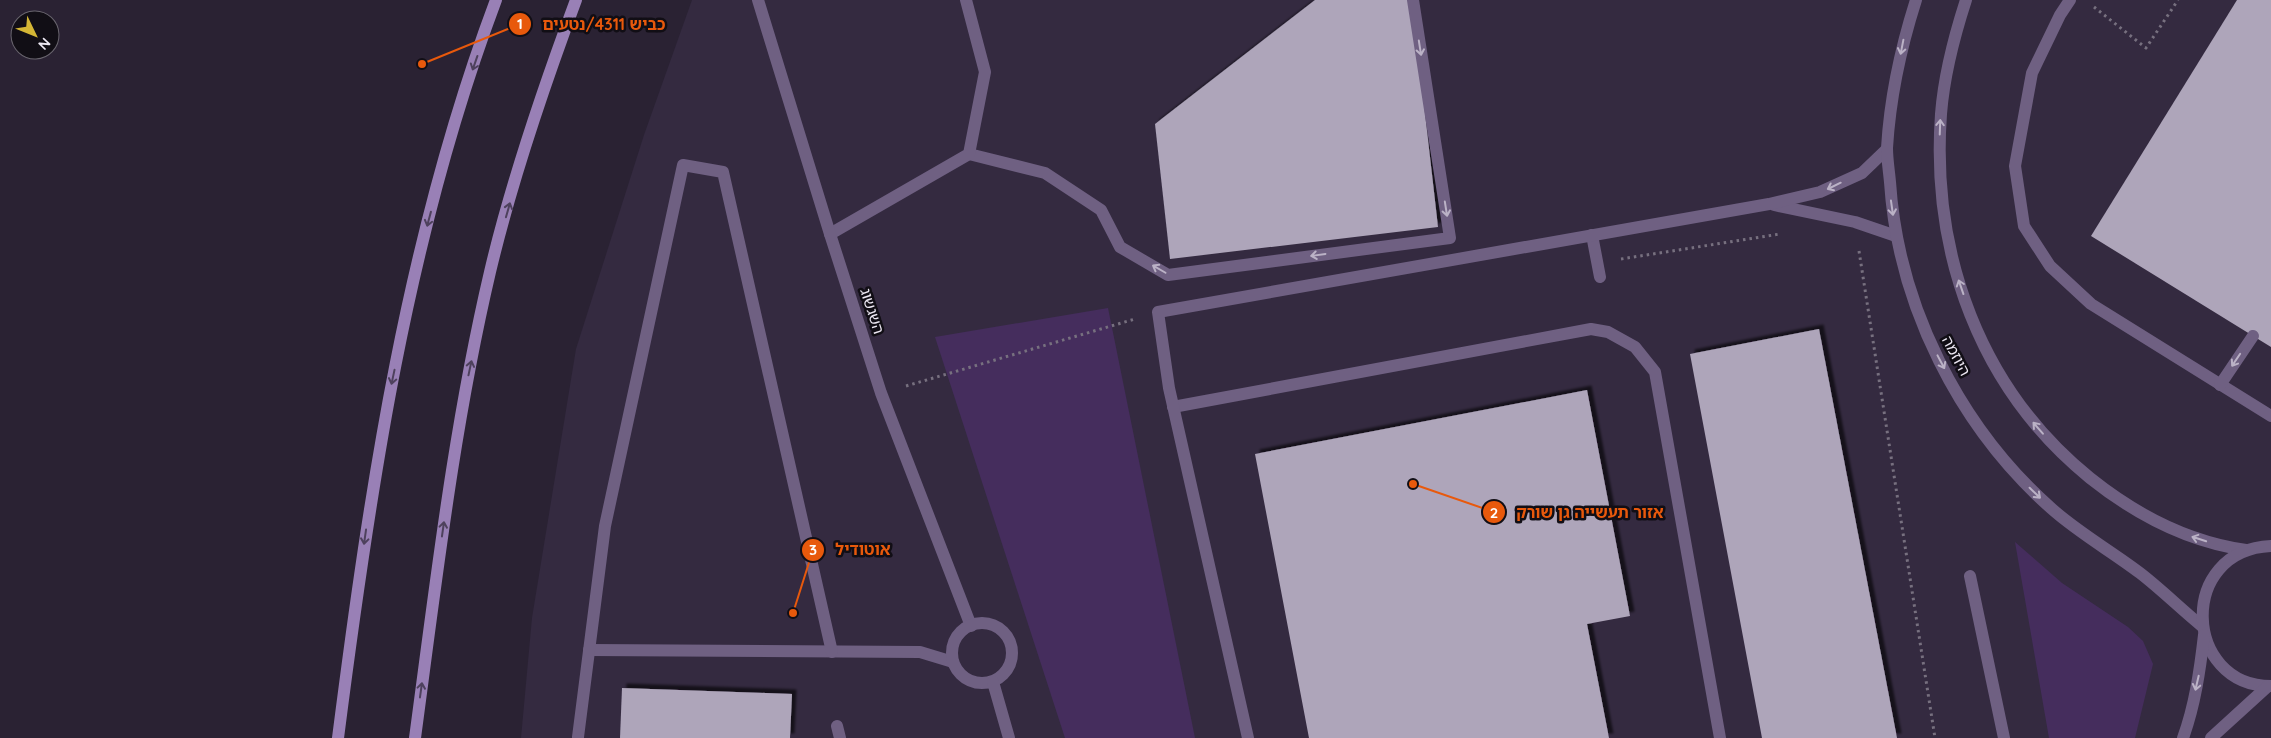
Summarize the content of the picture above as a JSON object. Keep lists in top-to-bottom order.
{
  "streets": {
    "street": ["השגשוג", "היוזמה"]
  },
  "places": ["כביש 4311/נטעים", "אזור תעשייה גן שורק", "אוטודיל"],
  "north": "bottom right"
}
